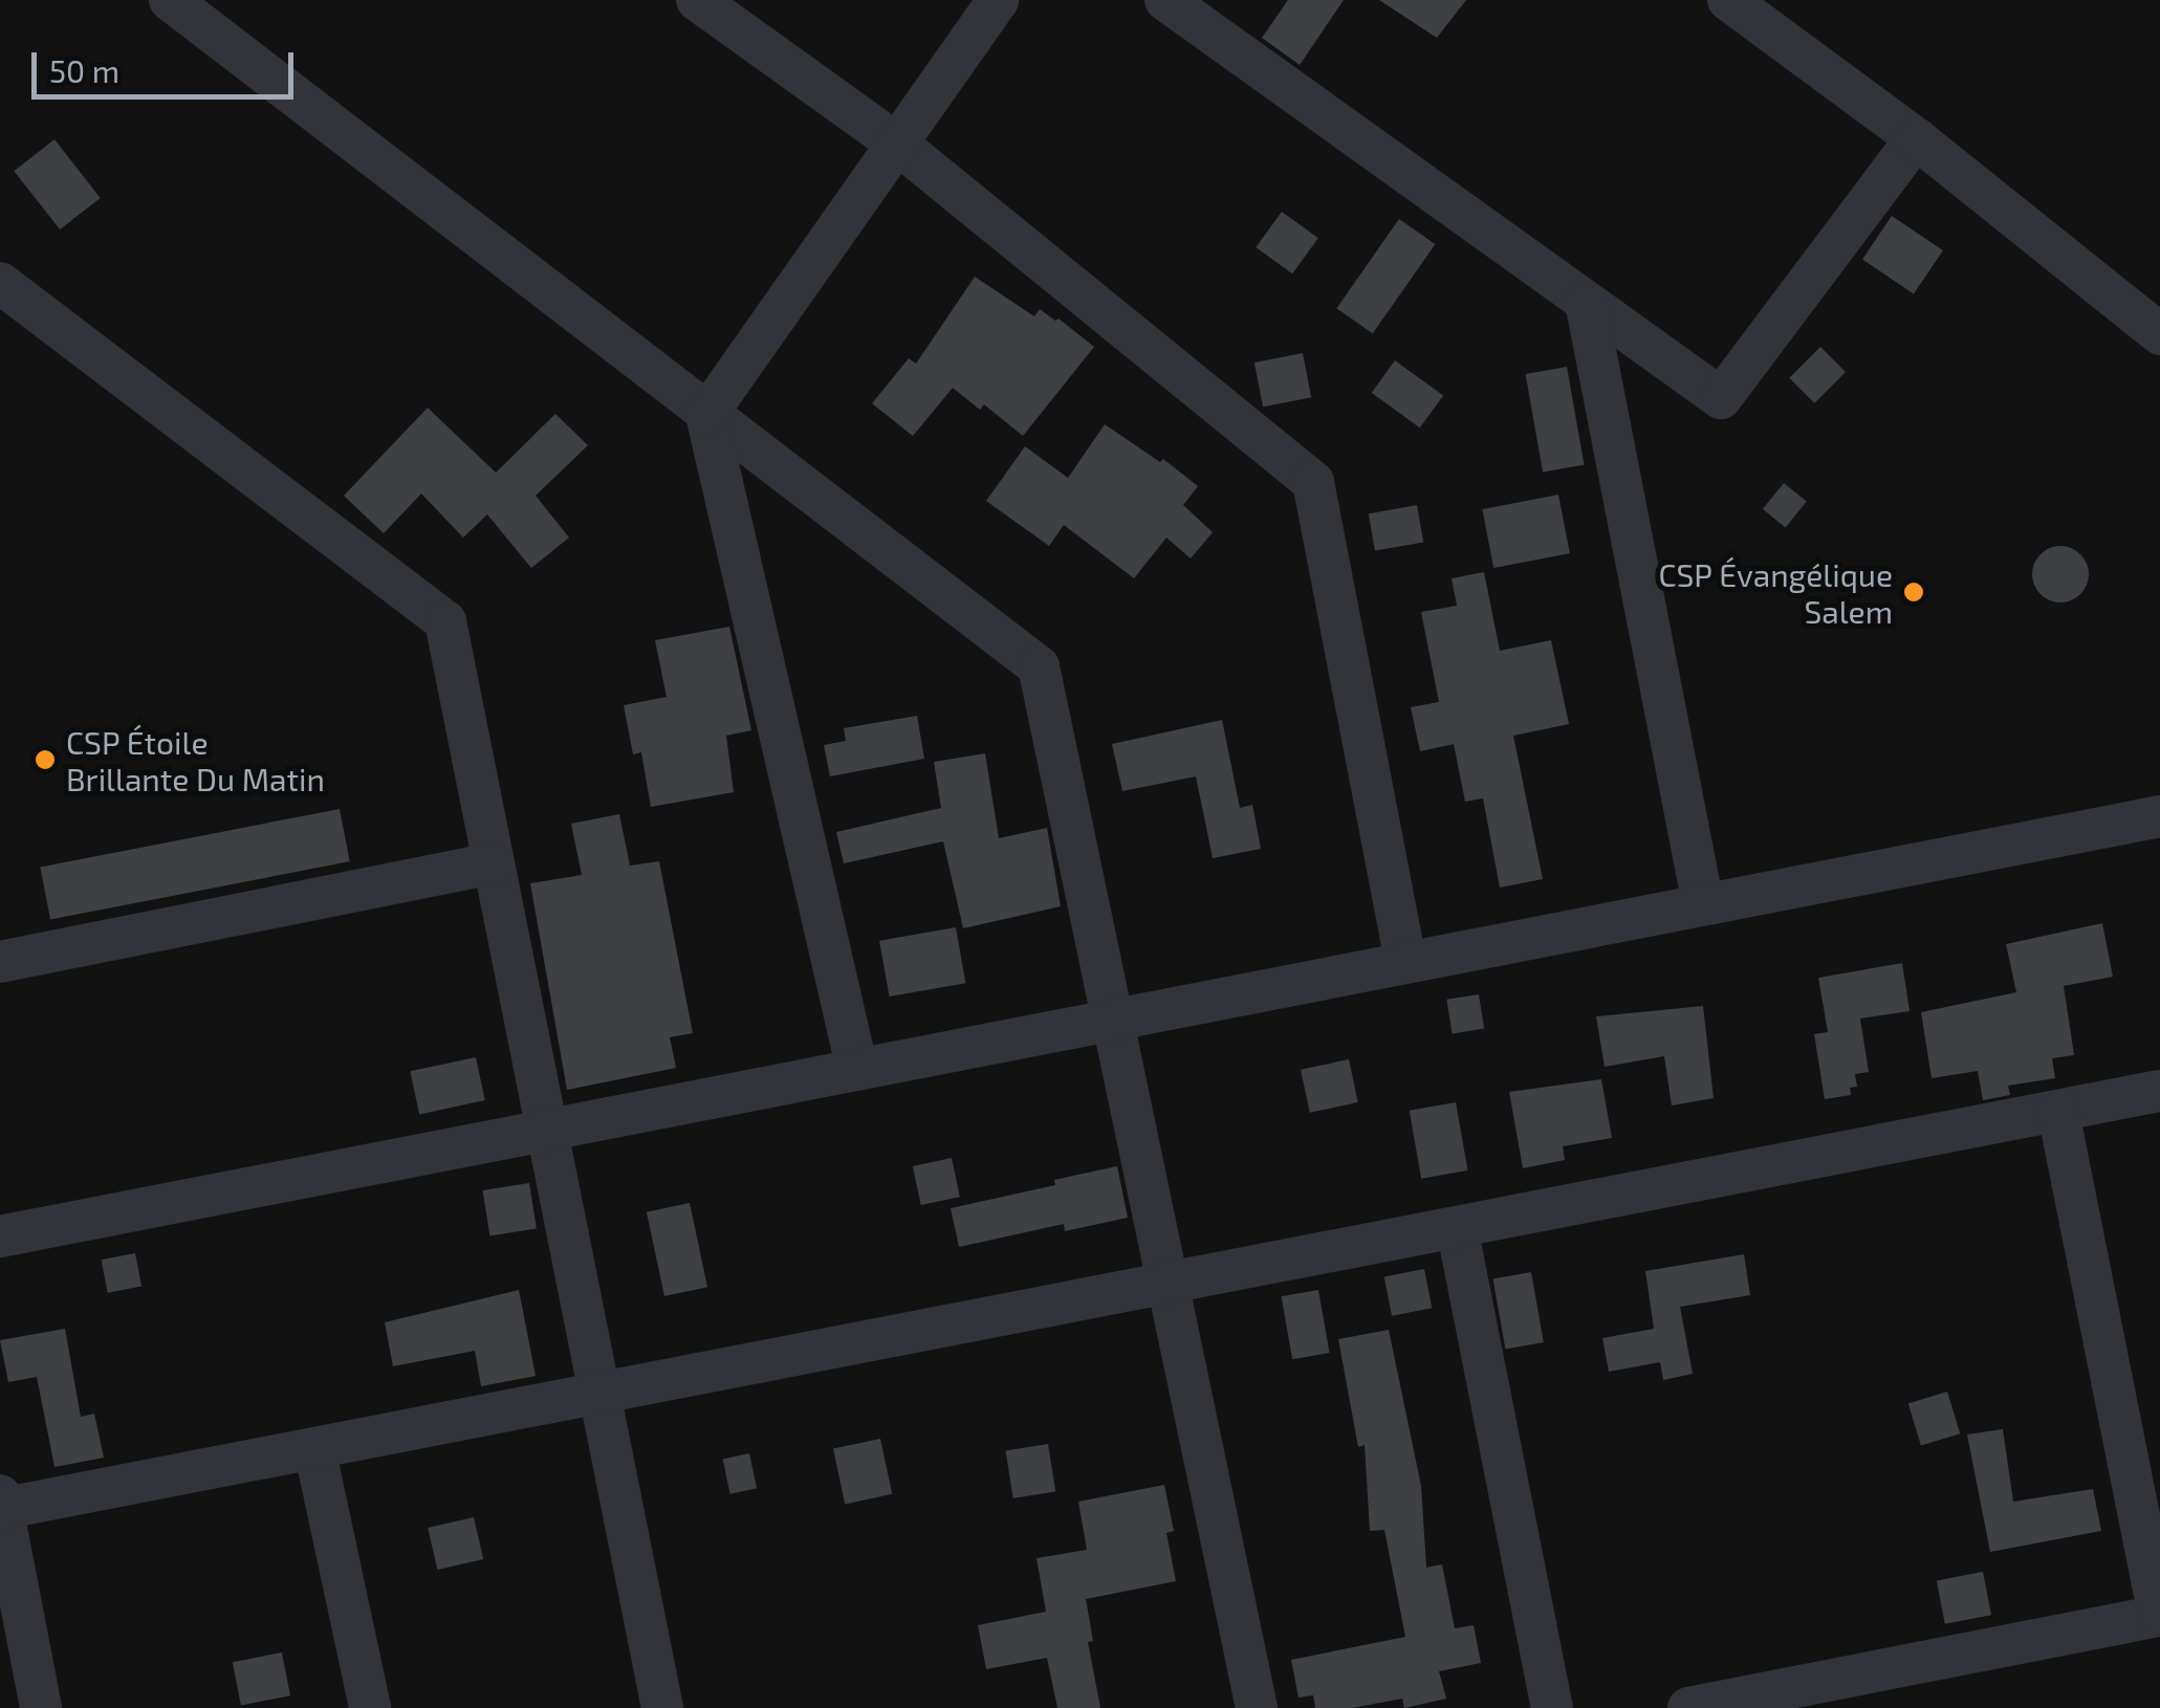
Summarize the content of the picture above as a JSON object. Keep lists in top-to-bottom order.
{
  "places": ["CSP Évangélique Salem", "CSP Étoile Brillante Du Matin"],
  "scale_bar": "50 m"
}
